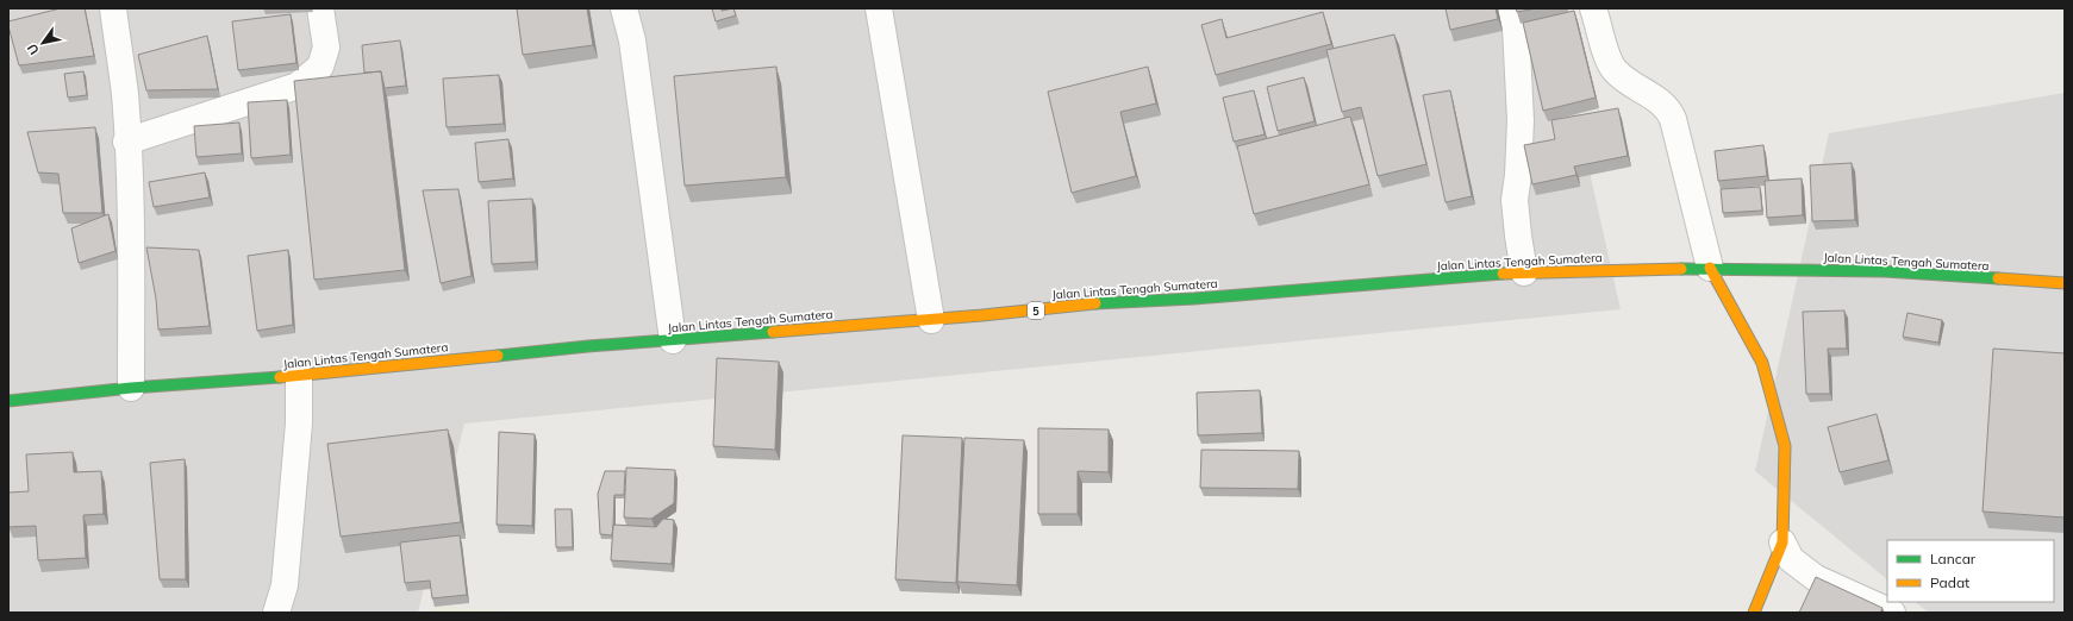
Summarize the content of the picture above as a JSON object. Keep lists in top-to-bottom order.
{
  "streets": {
    "main road": ["Jalan Lintas Tengah Sumatera", "5"]
  },
  "legend": ["Lancar", "Padat"],
  "north": "bottom left"
}
